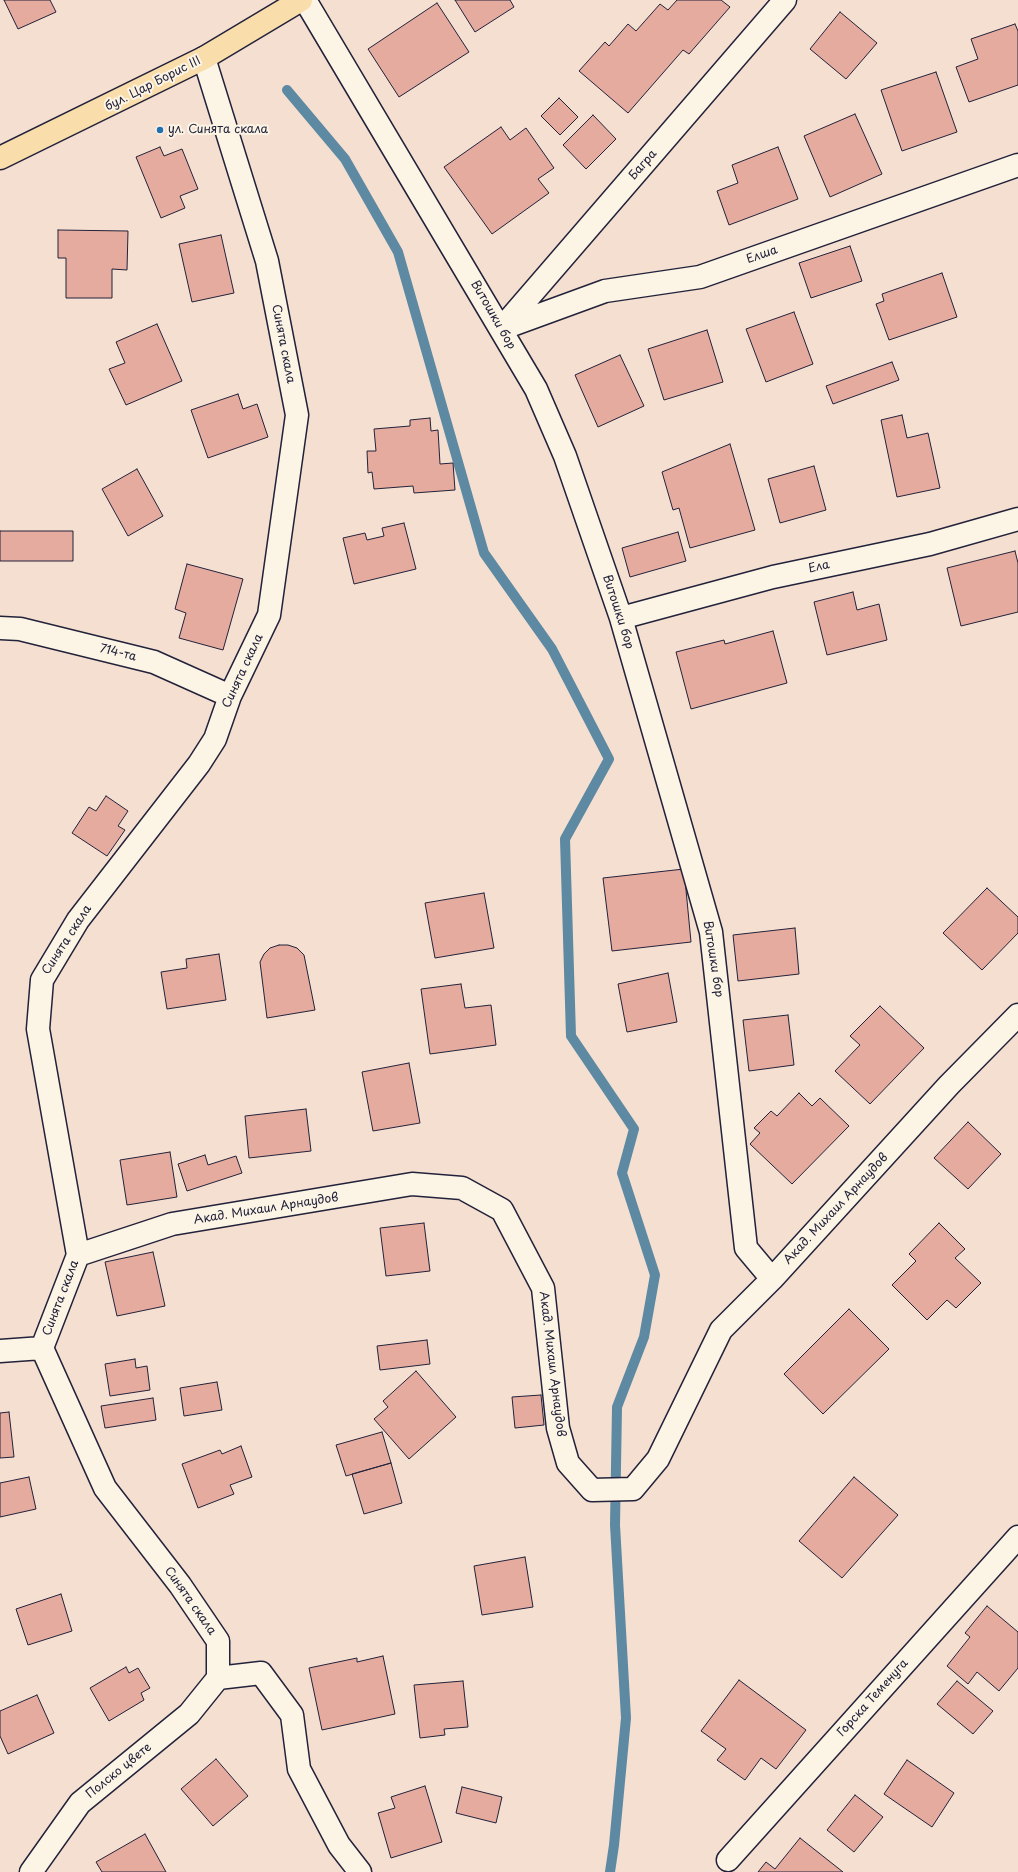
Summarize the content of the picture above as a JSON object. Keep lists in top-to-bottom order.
{
  "streets": {
    "main road": ["бул. Цар Борис III"],
    "street": [
      "Багра",
      "Елша",
      "Витошки бор",
      "Синята скала",
      "Ела",
      "714-та",
      "Акад. Михаил Арнаудов",
      "Горска Теменуга",
      "Полско цвете"
    ]
  },
  "crossings": [
    ["бул. Цар Борис III", "Синята скала"],
    ["Багра", "Елша"],
    ["Багра", "Витошки бор"],
    ["Елша", "Витошки бор"],
    ["Витошки бор", "Ела"],
    ["Витошки бор", "Акад. Михаил Арнаудов"],
    ["Синята скала", "714-та"],
    ["Синята скала", "Акад. Михаил Арнаудов"],
    ["Синята скала", "Полско цвете"]
  ],
  "places": ["ул. Синята скала"]
}
